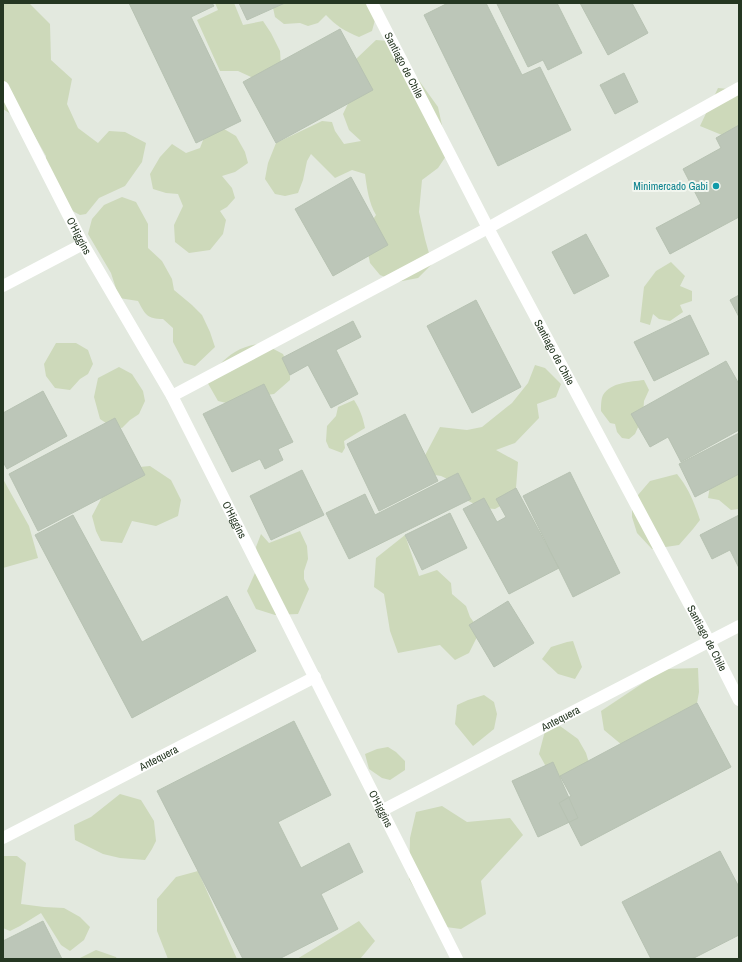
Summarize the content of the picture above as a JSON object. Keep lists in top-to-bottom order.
{
  "streets": {
    "street": ["Santiago de Chile", "O'Higgins", "Antequera"]
  },
  "crossings": [
    ["Santiago de Chile", "Antequera"],
    ["O'Higgins", "Antequera"]
  ],
  "places": ["Minimercado Gabi"]
}
